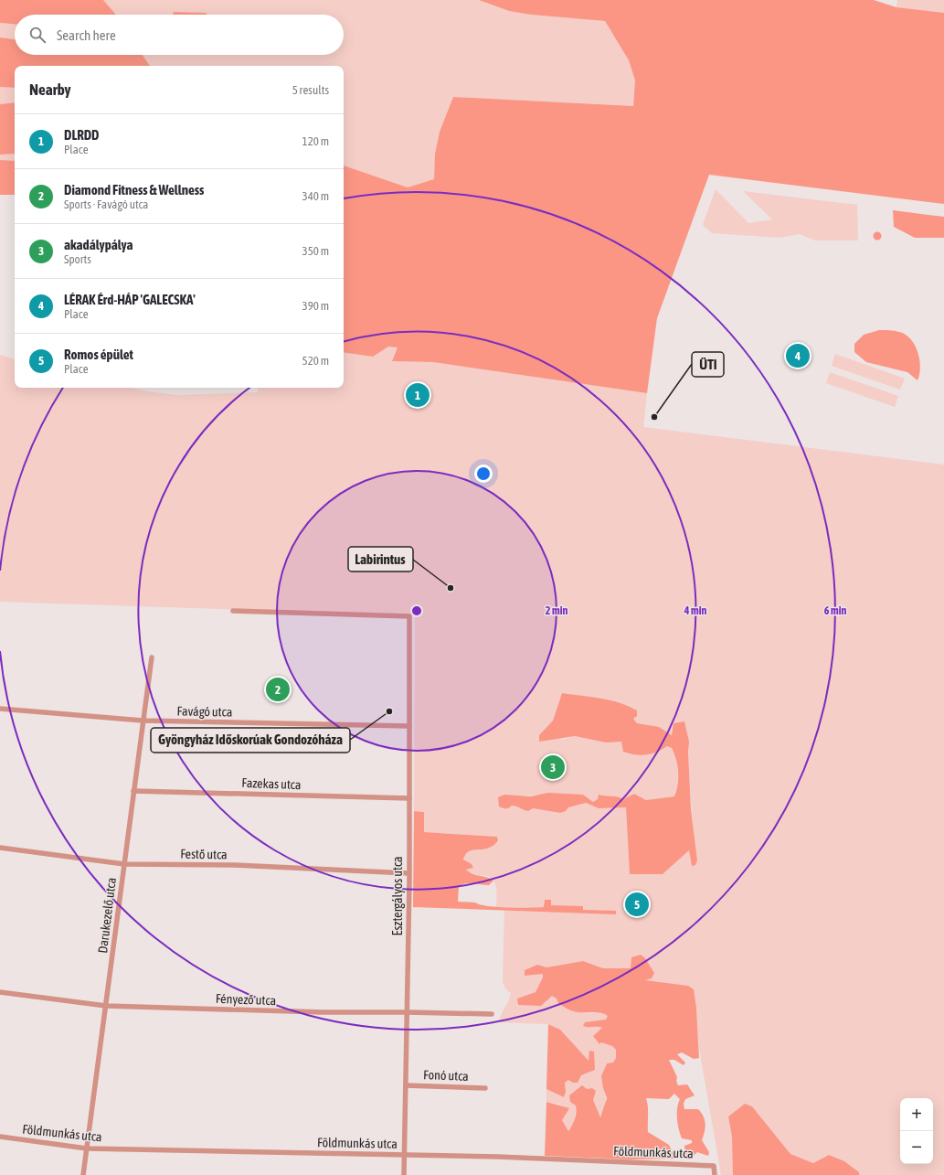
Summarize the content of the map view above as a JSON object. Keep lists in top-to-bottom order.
{
  "streets": {
    "street": [
      "Favágó utca",
      "Fazekas utca",
      "Festő utca",
      "Esztergályos utca",
      "Darukezelő utca",
      "Fényező utca",
      "Fonó utca",
      "Földmunkás utca"
    ]
  },
  "crossings": [
    ["Favágó utca", "Esztergályos utca"],
    ["Favágó utca", "Darukezelő utca"],
    ["Fazekas utca", "Esztergályos utca"],
    ["Fazekas utca", "Darukezelő utca"],
    ["Festő utca", "Esztergályos utca"],
    ["Festő utca", "Darukezelő utca"],
    ["Esztergályos utca", "Fényező utca"],
    ["Esztergályos utca", "Fonó utca"],
    ["Esztergályos utca", "Földmunkás utca"],
    ["Darukezelő utca", "Fényező utca"],
    ["Darukezelő utca", "Földmunkás utca"]
  ],
  "places": ["ÜTI", "Labirintus", "Gyöngyház Időskorúak Gondozóháza"],
  "page": {
    "search": "Search here",
    "heading": ["Nearby", "5 results"],
    "list": [
      {
        "mark": "1",
        "name": "DLRDD",
        "note": "Place",
        "value": "120 m"
      },
      {
        "mark": "2",
        "name": "Diamond Fitness & Wellness",
        "note": "Sports · Favágó utca",
        "value": "340 m"
      },
      {
        "mark": "3",
        "name": "akadálypálya",
        "note": "Sports",
        "value": "350 m"
      },
      {
        "mark": "4",
        "name": "LÉRAK Érd-HÁP 'GALECSKA'",
        "note": "Place",
        "value": "390 m"
      },
      {
        "mark": "5",
        "name": "Romos épület",
        "note": "Place",
        "value": "520 m"
      }
    ],
    "pins": [
      "4",
      "1",
      "2",
      "3",
      "5"
    ],
    "map_buttons": ["+", "−"]
  },
  "rings": ["2 min", "4 min", "6 min"]
}
